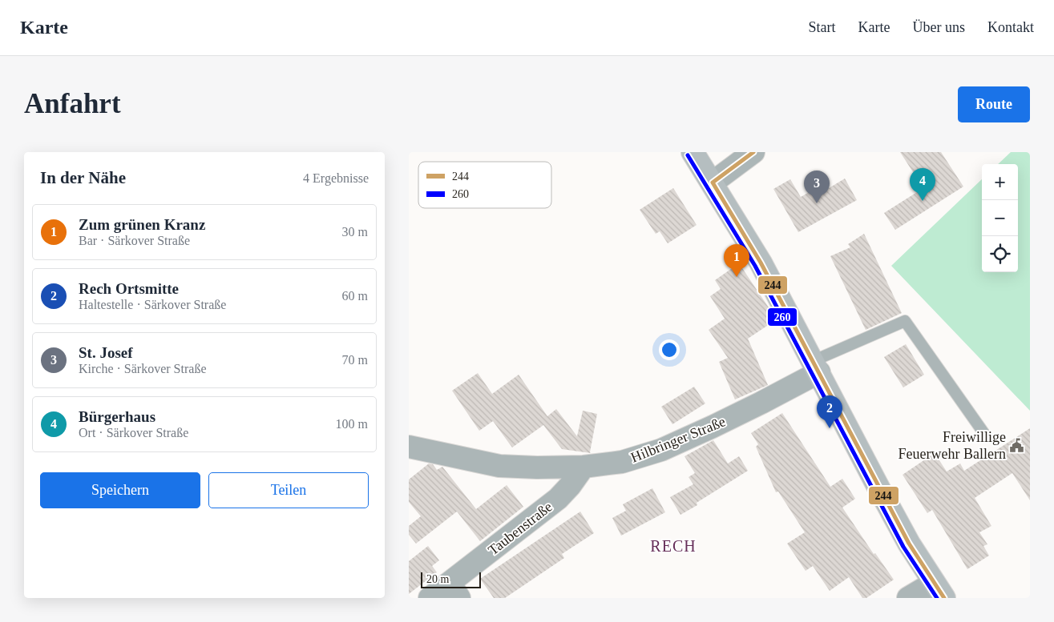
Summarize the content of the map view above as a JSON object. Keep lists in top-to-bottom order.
{
  "streets": {
    "street": ["Hilbringer Straße", "Taubenstraße"]
  },
  "crossings": [
    ["Hilbringer Straße", "Taubenstraße"]
  ],
  "districts": ["RECH"],
  "places": {
    "public building": ["Freiwillige Feuerwehr Ballern"]
  },
  "lines": ["transit line 244", "transit line 260"],
  "legend": ["244", "260"],
  "scale_bar": "20 m",
  "page": {
    "header": "Karte",
    "nav": [
      "Start",
      "Karte",
      "Über uns",
      "Kontakt"
    ],
    "buttons": [
      "Route",
      ["Speichern", "Teilen"]
    ],
    "title": "Anfahrt",
    "heading": ["In der Nähe", "4 Ergebnisse"],
    "map_buttons": ["+", "−"],
    "pins": [
      "4",
      "3",
      "1",
      "2"
    ],
    "list": [
      {
        "mark": "1",
        "name": "Zum grünen Kranz",
        "note": "Bar · Särkover Straße",
        "value": "30 m"
      },
      {
        "mark": "2",
        "name": "Rech Ortsmitte",
        "note": "Haltestelle · Särkover Straße",
        "value": "60 m"
      },
      {
        "mark": "3",
        "name": "St. Josef",
        "note": "Kirche · Särkover Straße",
        "value": "70 m"
      },
      {
        "mark": "4",
        "name": "Bürgerhaus",
        "note": "Ort · Särkover Straße",
        "value": "100 m"
      }
    ],
    "scale": "20 m"
  }
}
